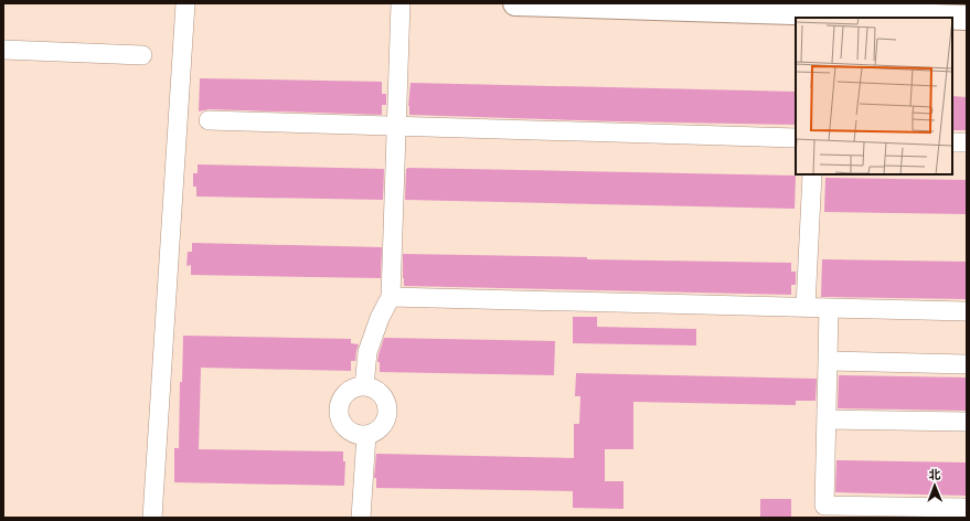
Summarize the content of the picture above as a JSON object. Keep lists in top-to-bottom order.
{
  "north": "top"
}
